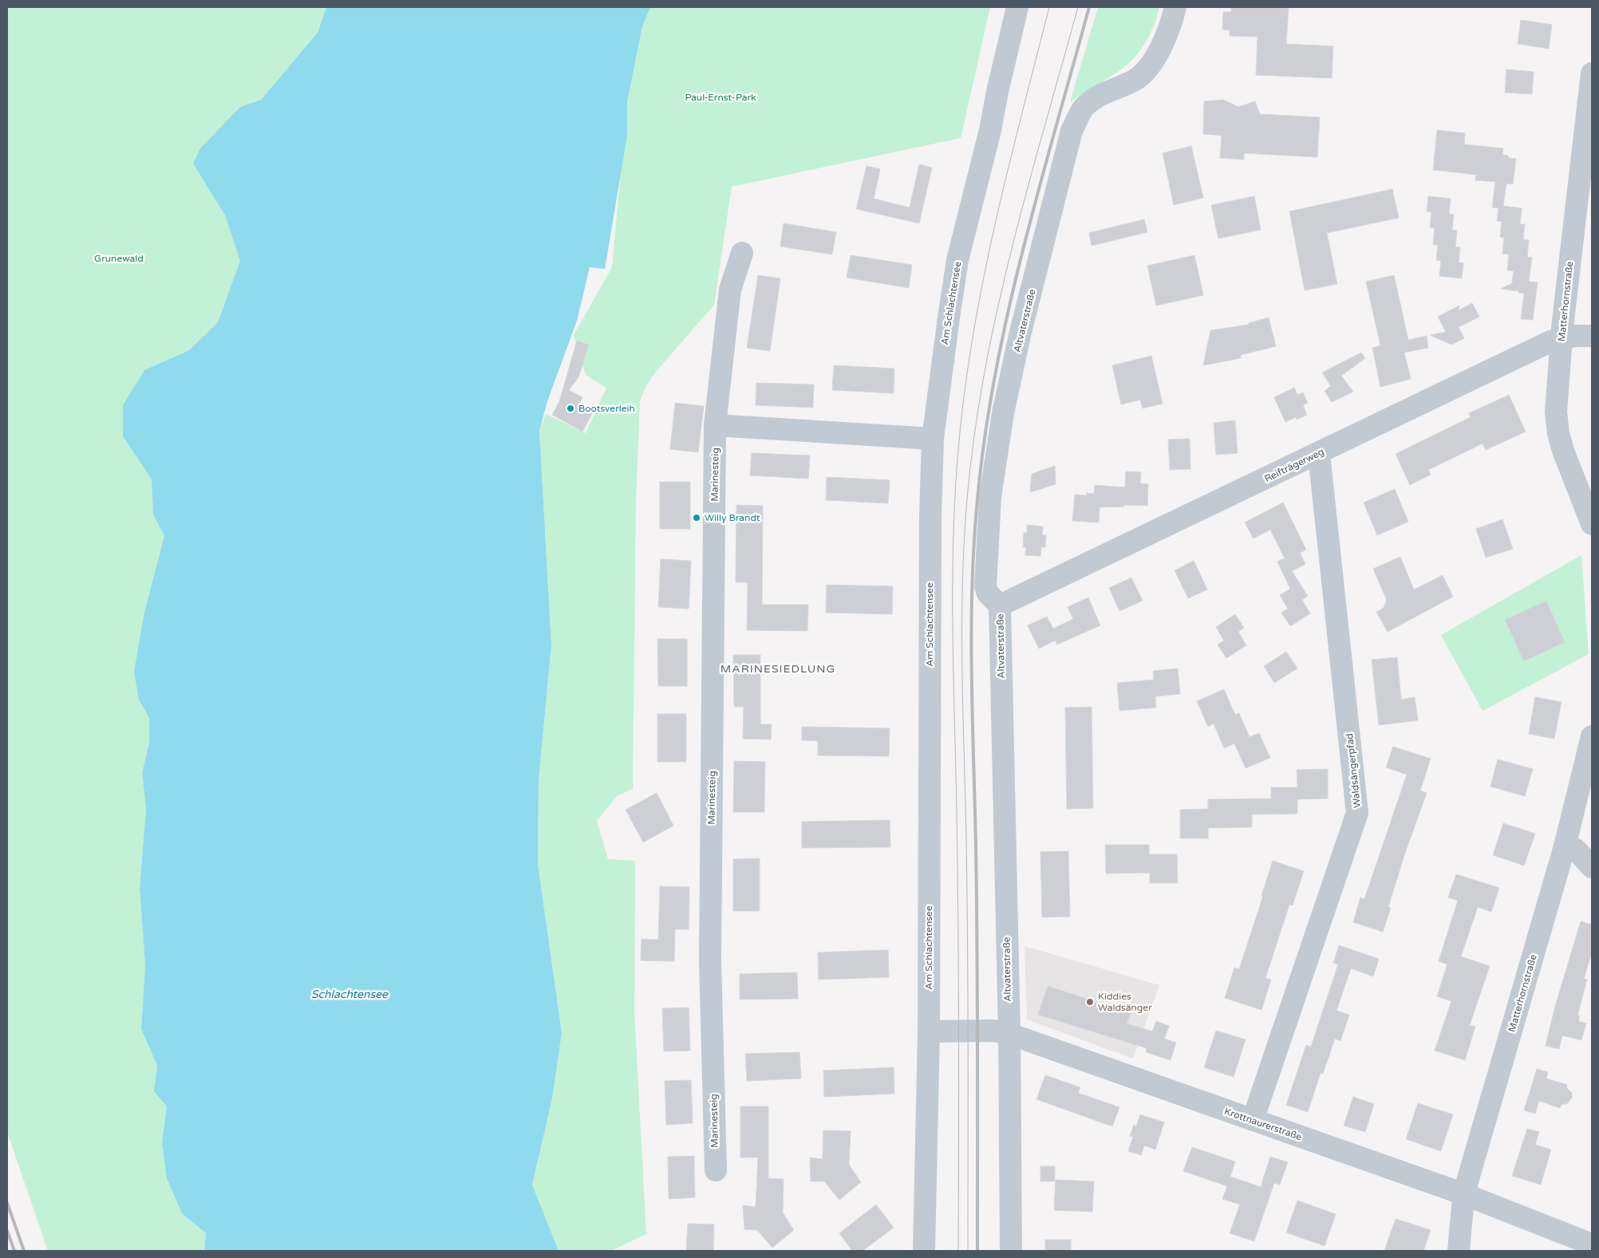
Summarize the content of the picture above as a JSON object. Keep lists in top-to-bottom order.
{
  "streets": {
    "street": [
      "Matterhornstraße",
      "Am Schlachtensee",
      "Altvaterstraße",
      "Reifträgerweg",
      "Marinesteig",
      "Waldsängerpfad",
      "Krottnaurerstraße"
    ]
  },
  "crossings": [
    ["Matterhornstraße", "Reifträgerweg"],
    ["Matterhornstraße", "Krottnaurerstraße"],
    ["Am Schlachtensee", "Krottnaurerstraße"],
    ["Altvaterstraße", "Reifträgerweg"],
    ["Altvaterstraße", "Krottnaurerstraße"],
    ["Reifträgerweg", "Waldsängerpfad"],
    ["Waldsängerpfad", "Krottnaurerstraße"]
  ],
  "districts": ["MARINESIEDLUNG"],
  "water": ["Schlachtensee"],
  "parks": ["Paul-Ernst-Park", "Grunewald"],
  "places": ["Bootsverleih", "Willy Brandt", "Kiddies Waldsänger"]
}
